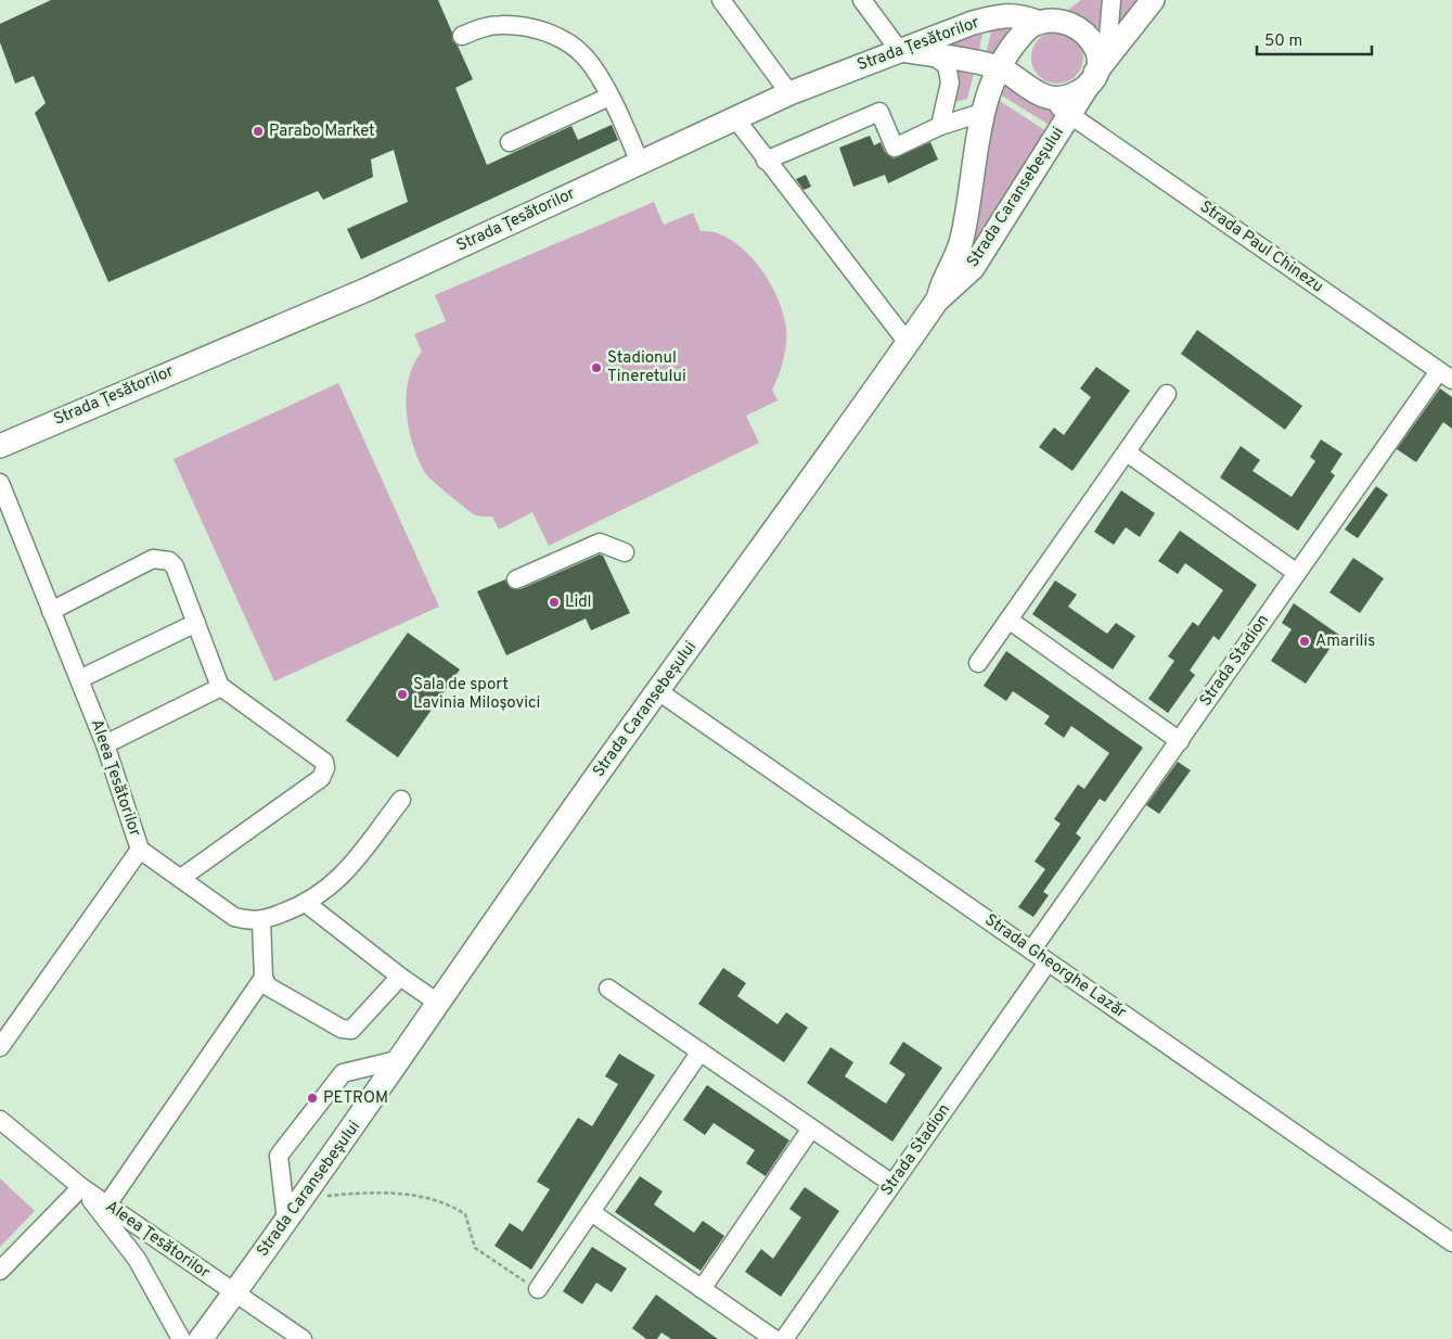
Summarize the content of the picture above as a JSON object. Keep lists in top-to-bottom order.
{
  "streets": {
    "main road": ["Strada Țesătorilor", "Strada Caransebeșului"],
    "street": [
      "Strada Paul Chinezu",
      "Strada Stadion",
      "Aleea Țesătorilor",
      "Strada Gheorghe Lazăr"
    ]
  },
  "crossings": [
    ["Strada Țesătorilor", "Strada Caransebeșului"],
    ["Strada Țesătorilor", "Strada Paul Chinezu"],
    ["Strada Caransebeșului", "Strada Paul Chinezu"],
    ["Strada Caransebeșului", "Aleea Țesătorilor"],
    ["Strada Caransebeșului", "Strada Gheorghe Lazăr"],
    ["Strada Paul Chinezu", "Strada Stadion"],
    ["Strada Stadion", "Strada Gheorghe Lazăr"]
  ],
  "places": [
    "Parabo Market",
    "Stadionul Tineretului",
    "Lidl",
    "Amarilis",
    "Sala de sport Lavinia Miloșovici",
    "PETROM"
  ],
  "scale_bar": "50 m"
}
